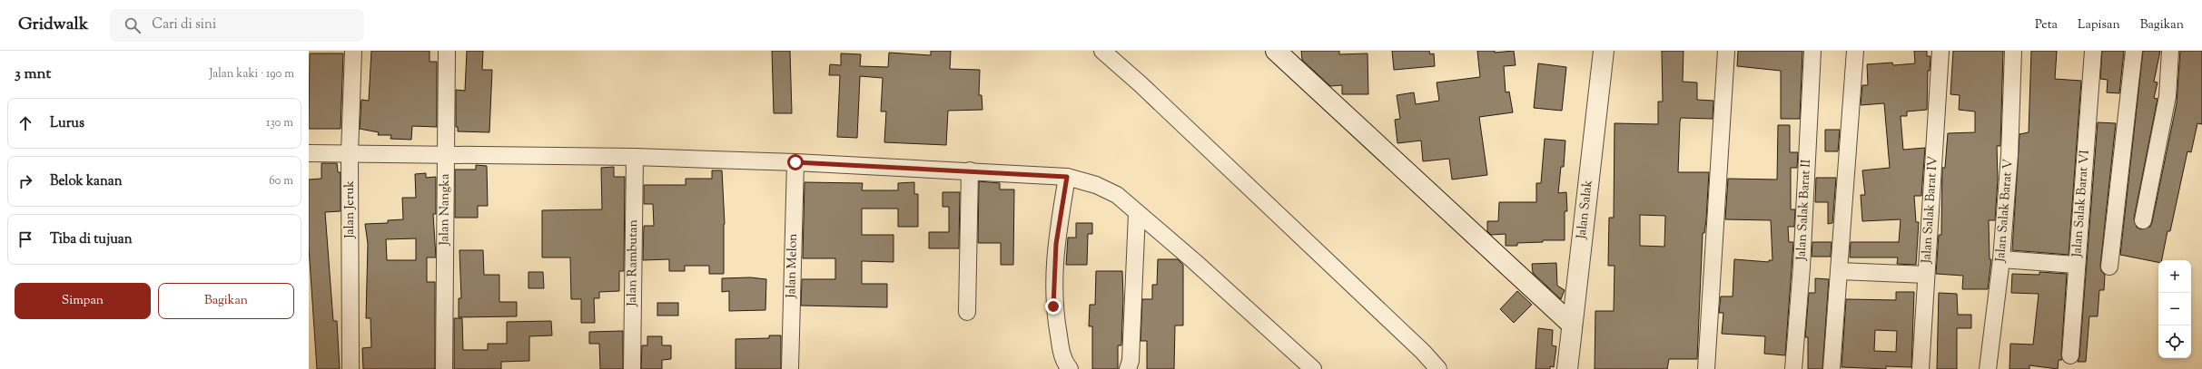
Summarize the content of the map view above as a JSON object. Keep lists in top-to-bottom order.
{
  "streets": {
    "main road": ["Jalan Salak"],
    "street": [
      "Jalan Salak Barat VI",
      "Jalan Jeruk",
      "Jalan Nangka",
      "Jalan Salak Barat II",
      "Jalan Salak Barat IV",
      "Jalan Salak Barat V",
      "Jalan Rambutan",
      "Jalan Melon"
    ]
  },
  "page": {
    "header": "Gridwalk",
    "search": "Cari di sini",
    "nav": ["Peta", "Lapisan", "Bagikan"],
    "heading": ["3 mnt", "Jalan kaki · 190 m"],
    "list": [
      ["Lurus", "130 m"],
      ["Belok kanan", "60 m"],
      "Tiba di tujuan"
    ],
    "map_buttons": ["+", "−"],
    "buttons": ["Simpan", "Bagikan"]
  }
}
